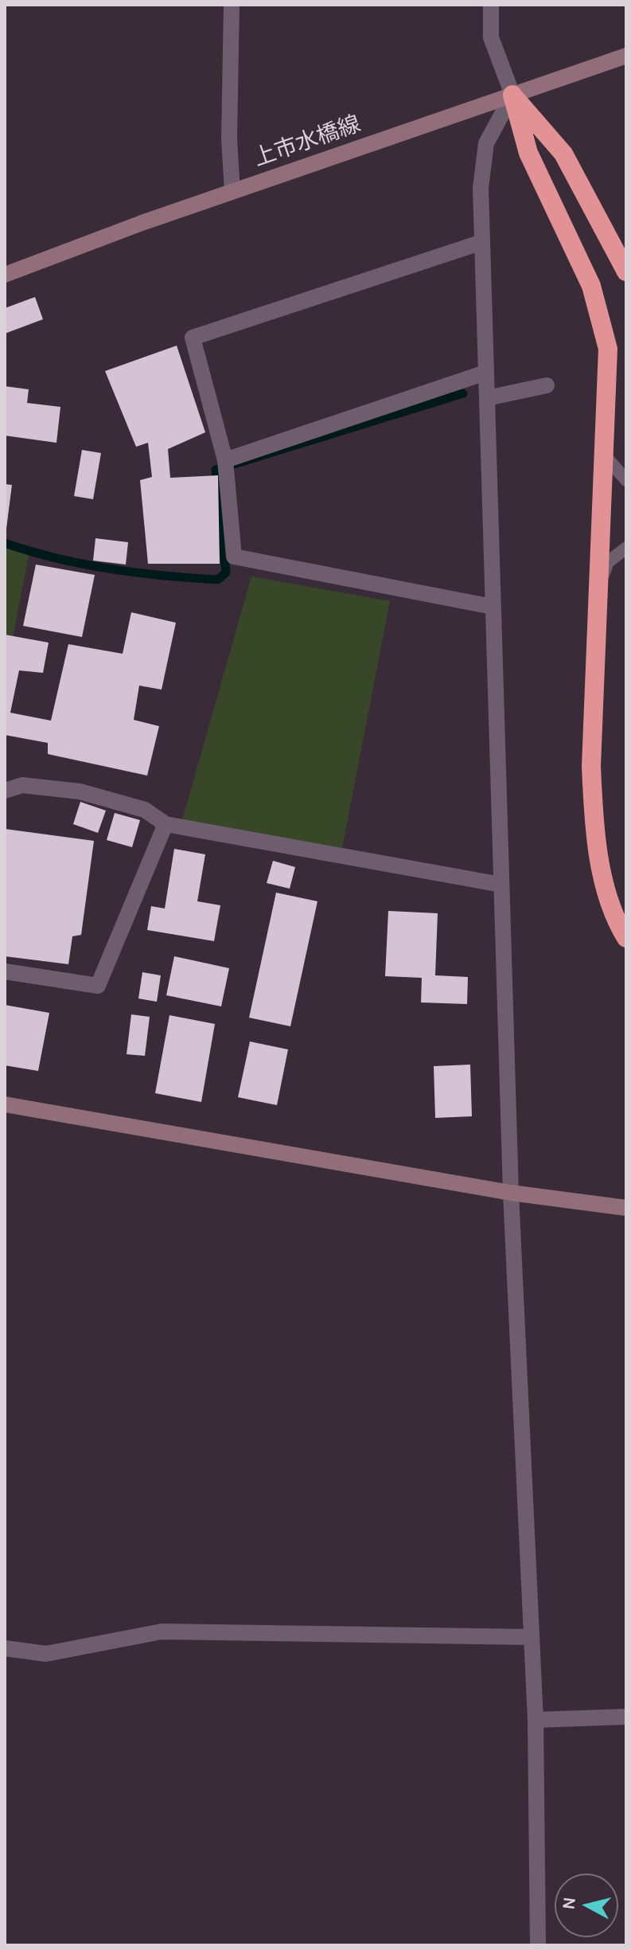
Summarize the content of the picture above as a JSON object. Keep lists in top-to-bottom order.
{
  "streets": {
    "main road": ["上市水橋線"]
  },
  "north": "left"
}
